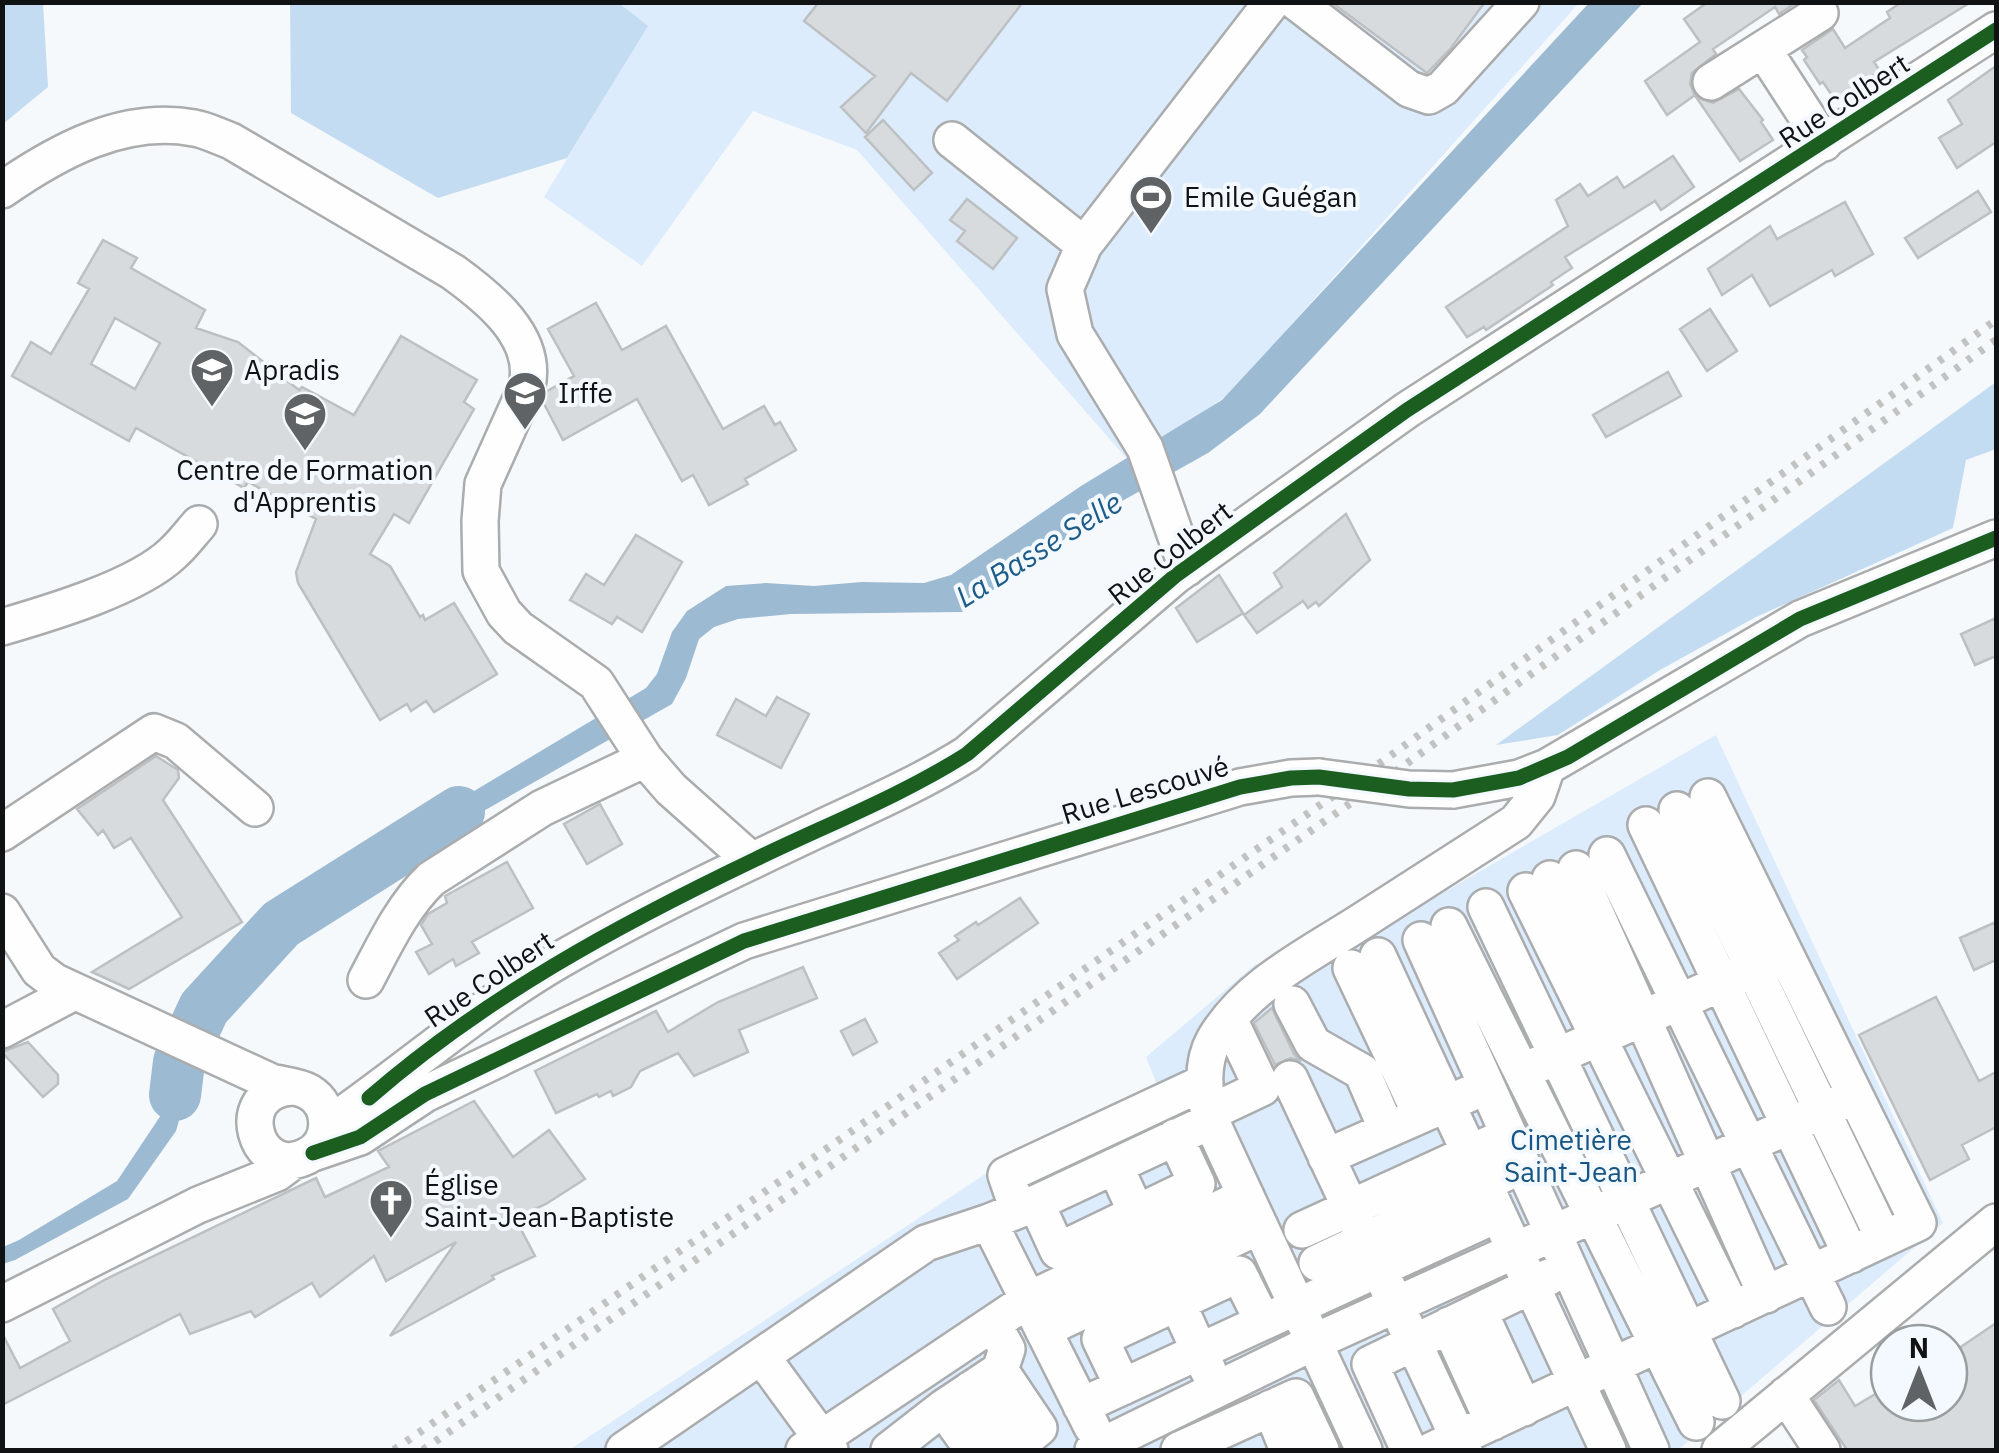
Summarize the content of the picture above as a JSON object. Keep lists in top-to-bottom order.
{
  "streets": {
    "street": ["Rue Colbert", "Rue Lescouvé"]
  },
  "crossings": [
    ["Rue Colbert", "Rue Lescouvé"]
  ],
  "water": ["La Basse Selle"],
  "parks": ["Cimetière Saint-Jean"],
  "places": {
    "sports": ["Emile Guégan"],
    "school or university": ["Apradis", "Irffe", "Centre de Formation d'Apprentis"],
    "church": ["Église Saint-Jean-Baptiste"]
  },
  "north": "top"
}
